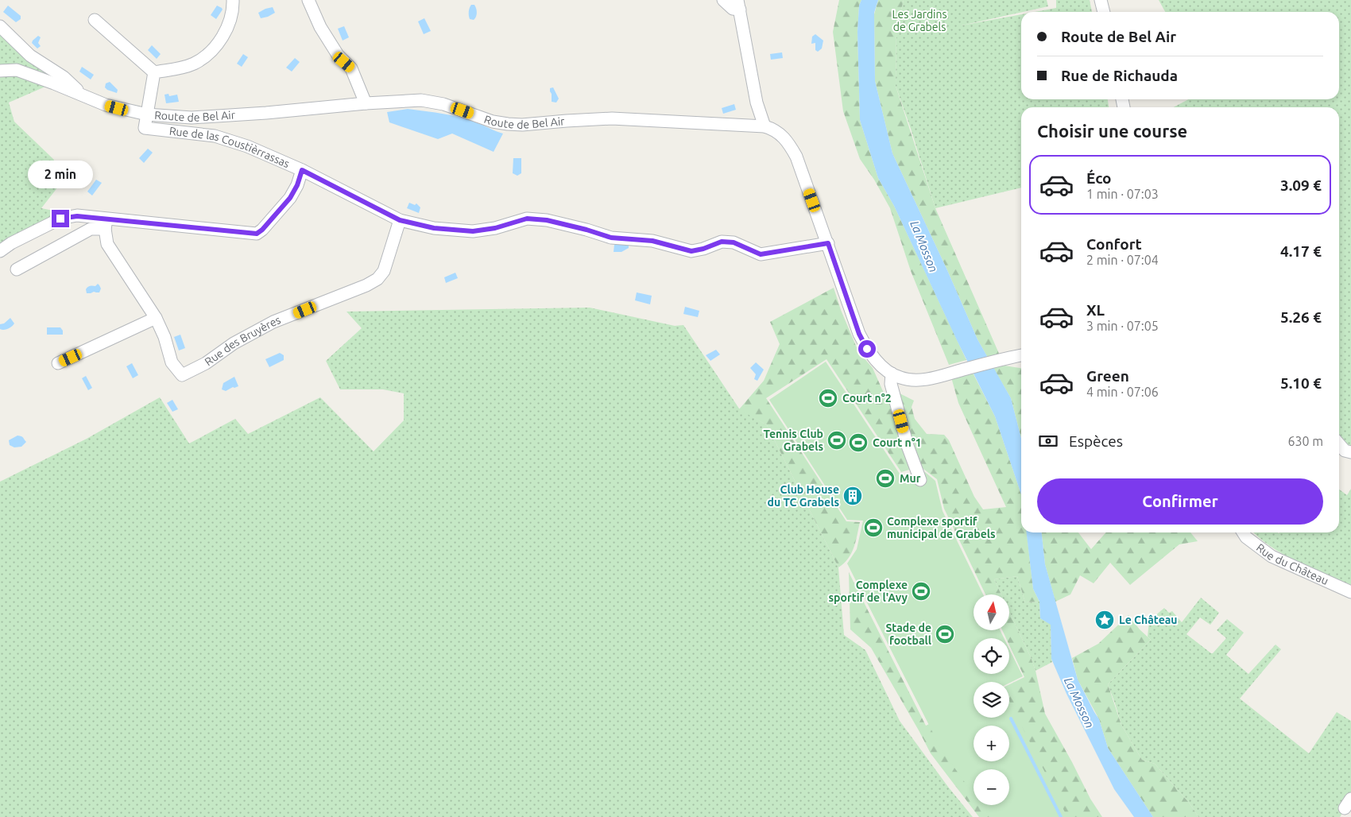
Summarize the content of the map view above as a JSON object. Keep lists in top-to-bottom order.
{
  "streets": {
    "street": [
      "Route de Bel Air",
      "Rue de las Coustièrrassas",
      "Rue des Bruyères",
      "Rue du Château"
    ]
  },
  "crossings": [
    ["Route de Bel Air", "Rue de las Coustièrrassas"],
    ["Rue de las Coustièrrassas", "Rue des Bruyères"]
  ],
  "water": ["La Mosson"],
  "parks": ["Les Jardins de Grabels"],
  "places": {
    "sports": [
      "Court n°2",
      "Tennis Club Grabels",
      "Court n°1",
      "Mur",
      "Complexe sportif municipal de Grabels",
      "Complexe sportif de l'Avy",
      "Stade de football"
    ],
    "building": ["Club House du TC Grabels"],
    "place": ["Le Château"]
  },
  "north": "top",
  "page": {
    "banner": ["Route de Bel Air", "Rue de Richauda"],
    "heading": "Choisir une course",
    "list": [
      {
        "name": "Éco",
        "note": "1 min · 07:03",
        "value": "3.09 €"
      },
      {
        "name": "Confort",
        "note": "2 min · 07:04",
        "value": "4.17 €"
      },
      {
        "name": "XL",
        "note": "3 min · 07:05",
        "value": "5.26 €"
      },
      {
        "name": "Green",
        "note": "4 min · 07:06",
        "value": "5.10 €"
      }
    ],
    "bubble": "2 min",
    "pay": ["Espèces", "630 m"],
    "buttons": "Confirmer",
    "map_buttons": ["+", "−"]
  }
}
